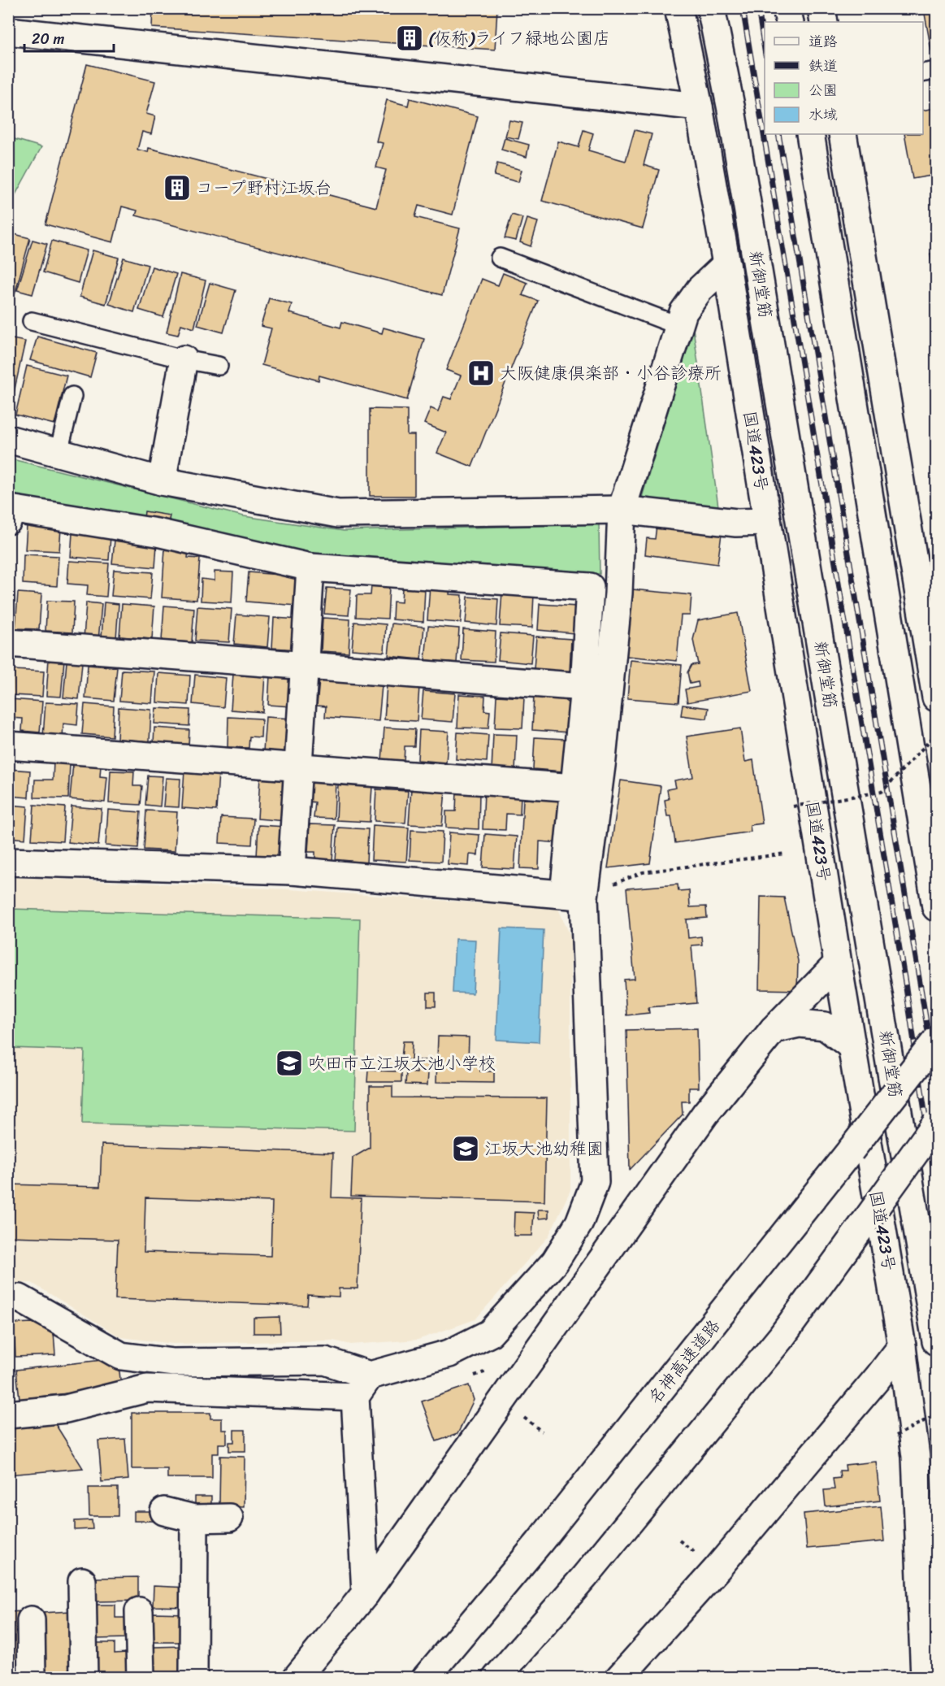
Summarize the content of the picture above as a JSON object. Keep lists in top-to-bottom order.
{
  "streets": {
    "main road": ["新御堂筋", "国道423号", "名神高速道路"]
  },
  "places": {
    "building": ["(仮称)ライフ緑地公園店", "コープ野村江坂台"],
    "hospital": ["大阪健康倶楽部・小谷診療所"],
    "school or university": ["吹田市立江坂大池小学校", "江坂大池幼稚園"]
  },
  "legend": [
    "道路",
    "鉄道",
    "公園",
    "水域"
  ],
  "scale_bar": "20 m"
}
